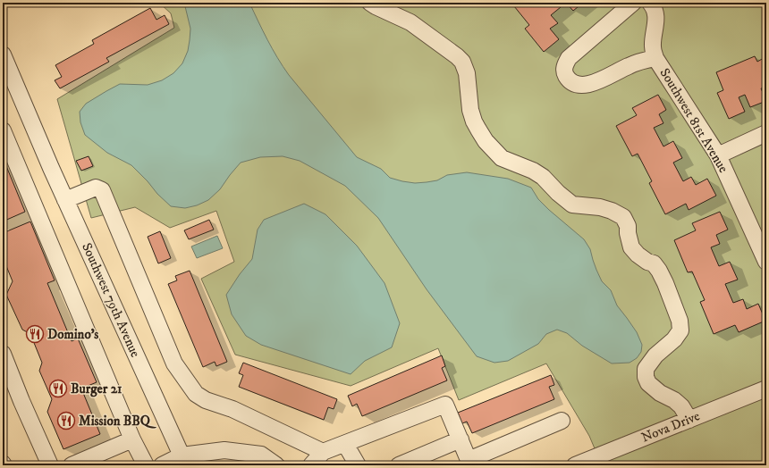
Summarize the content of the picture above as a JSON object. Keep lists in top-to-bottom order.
{
  "streets": {
    "street": ["Southwest 81st Avenue", "Southwest 79th Avenue", "Nova Drive"]
  },
  "places": {
    "restaurant": ["Domino's", "Burger 21", "Mission BBQ"]
  }
}
